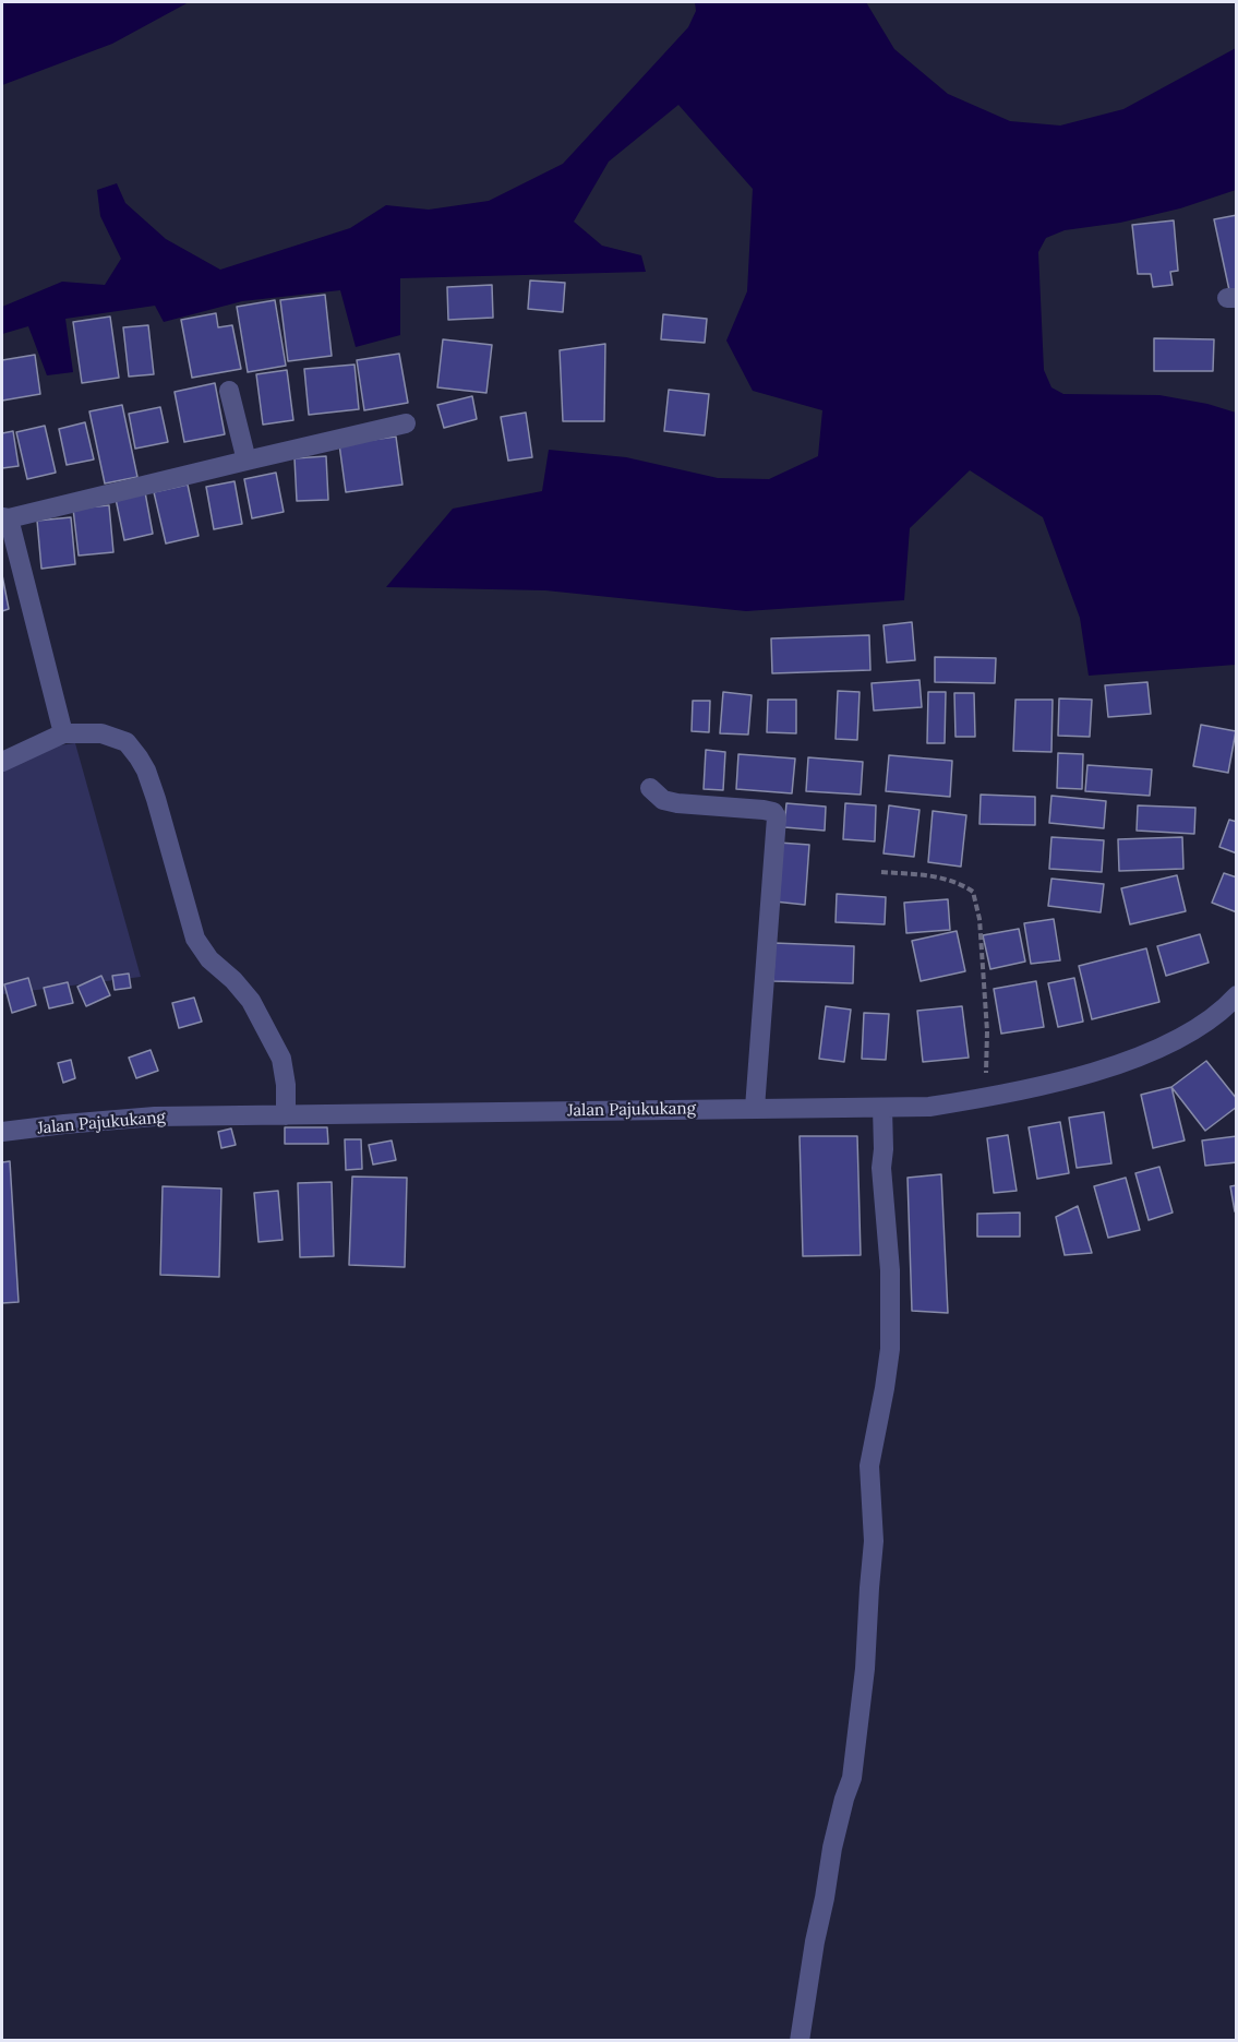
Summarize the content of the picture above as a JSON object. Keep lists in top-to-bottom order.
{
  "streets": {
    "street": ["Jalan Pajukukang"]
  }
}
